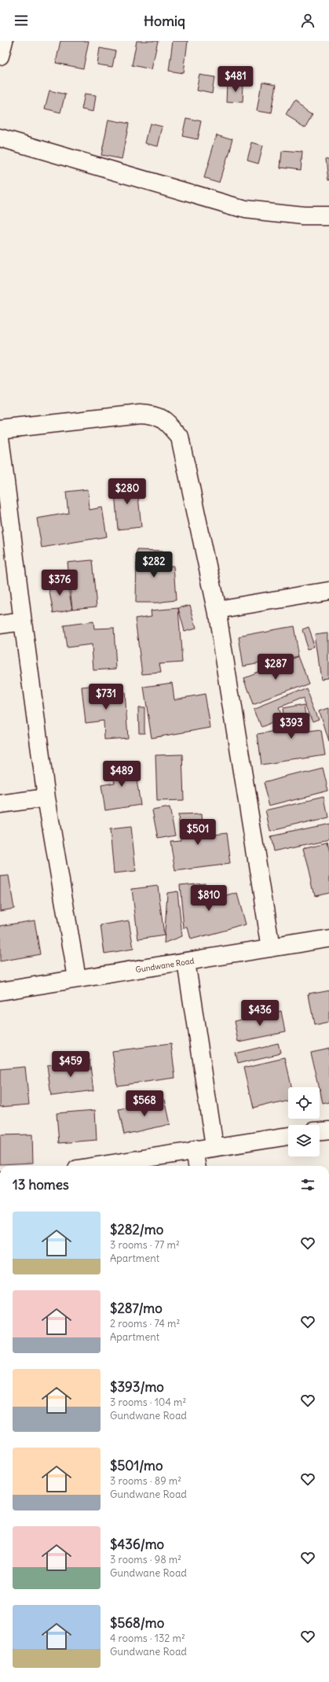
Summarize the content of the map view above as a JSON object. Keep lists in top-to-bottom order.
{
  "streets": {
    "street": ["Gundwane Road"]
  },
  "page": {
    "header": "Homiq",
    "price": [
      "$481",
      "$280",
      "$282",
      "$376",
      "$287",
      "$731",
      "$393",
      "$489",
      "$501",
      "$810",
      "$436",
      "$459",
      "$568"
    ],
    "heading": "13 homes",
    "list": [
      {
        "name": "$282/mo",
        "note": "3 rooms · 77 m² · Apartment"
      },
      {
        "name": "$287/mo",
        "note": "2 rooms · 74 m² · Apartment"
      },
      {
        "name": "$393/mo",
        "note": "3 rooms · 104 m² · Gundwane Road"
      },
      {
        "name": "$501/mo",
        "note": "3 rooms · 89 m² · Gundwane Road"
      },
      {
        "name": "$436/mo",
        "note": "3 rooms · 98 m² · Gundwane Road"
      },
      {
        "name": "$568/mo",
        "note": "4 rooms · 132 m² · Gundwane Road"
      }
    ]
  }
}
